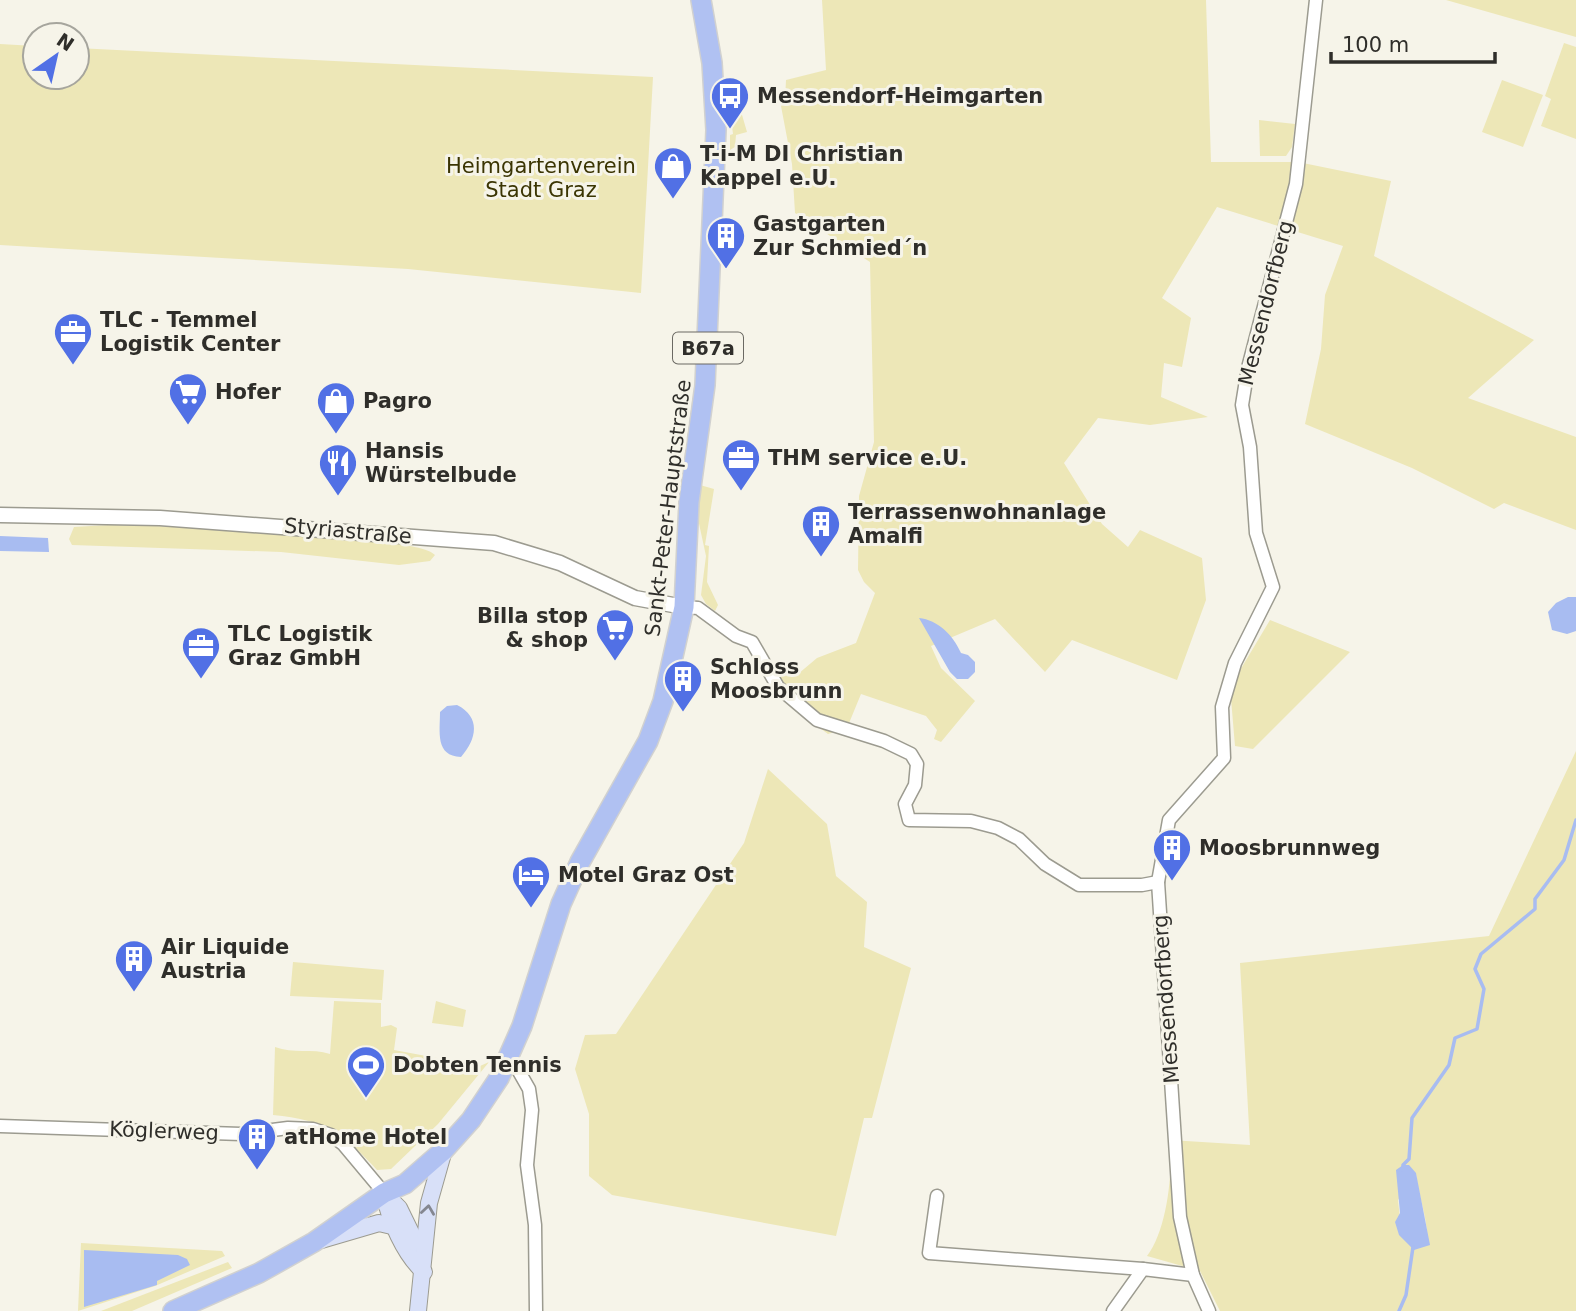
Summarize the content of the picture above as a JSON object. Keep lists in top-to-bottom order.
{
  "streets": {
    "main road": ["B67a", "Sankt-Peter-Hauptstraße"],
    "street": ["Messendorfberg", "Styriastraße", "Köglerweg"]
  },
  "crossings": [
    ["B67a", "Sankt-Peter-Hauptstraße"],
    ["B67a", "Köglerweg"],
    ["Sankt-Peter-Hauptstraße", "Styriastraße"]
  ],
  "parks": ["Heimgartenverein Stadt Graz"],
  "places": {
    "bus stop": ["Messendorf-Heimgarten"],
    "shop": ["T-i-M DI Christian Kappel e.U.", "Pagro"],
    "building": [
      "Gastgarten Zur Schmied´n",
      "Terrassenwohnanlage Amalfi",
      "Schloss Moosbrunn",
      "Moosbrunnweg",
      "Air Liquide Austria",
      "atHome Hotel"
    ],
    "office": ["TLC - Temmel Logistik Center", "THM service e.U.", "TLC Logistik Graz GmbH"],
    "supermarket": ["Hofer", "Billa stop & shop"],
    "restaurant": ["Hansis Würstelbude"],
    "hotel": ["Motel Graz Ost"],
    "sports": ["Dobten Tennis"]
  },
  "scale_bar": "100 m",
  "north": "top right"
}
